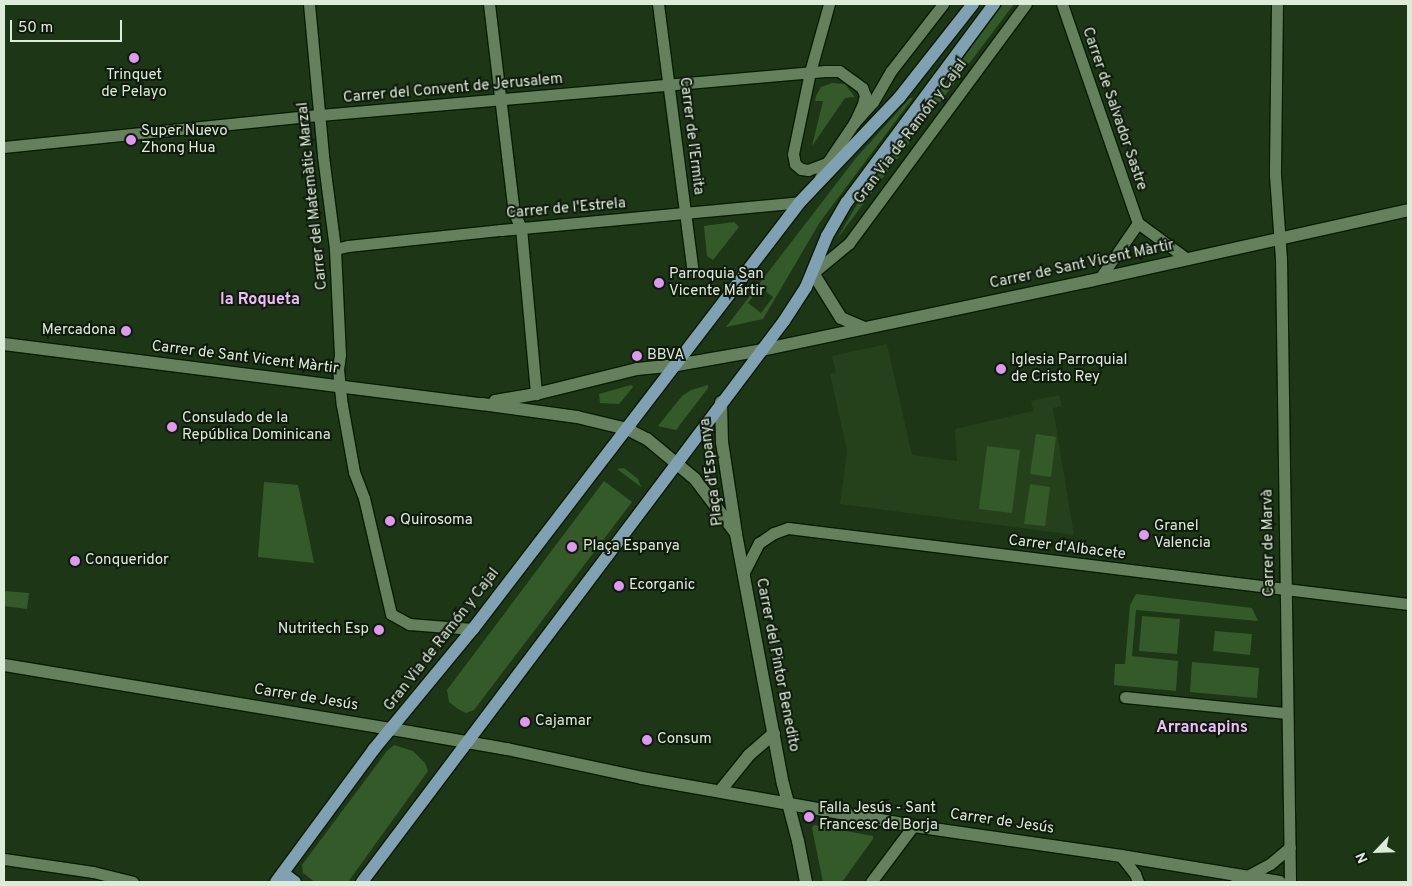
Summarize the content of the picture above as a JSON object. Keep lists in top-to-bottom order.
{
  "streets": {
    "main road": [
      "Gran Via de Ramón y Cajal",
      "Carrer de Sant Vicent Màrtir",
      "Plaça d'Espanya",
      "Carrer del Pintor Benedito",
      "Carrer de Jesús"
    ],
    "street": [
      "Carrer del Convent de Jerusalem",
      "Carrer de Salvador Sastre",
      "Carrer de l'Ermita",
      "Carrer del Matemàtic Marzal",
      "Carrer de l'Estrela",
      "Carrer de Marvà",
      "Carrer d'Albacete"
    ]
  },
  "crossings": [
    ["Carrer del Convent de Jerusalem", "Gran Via de Ramón y Cajal"],
    ["Carrer del Convent de Jerusalem", "Carrer de l'Ermita"],
    ["Carrer del Convent de Jerusalem", "Carrer del Matemàtic Marzal"],
    ["Gran Via de Ramón y Cajal", "Carrer del Matemàtic Marzal"],
    ["Gran Via de Ramón y Cajal", "Carrer de l'Estrela"],
    ["Gran Via de Ramón y Cajal", "Carrer de Sant Vicent Màrtir"],
    ["Gran Via de Ramón y Cajal", "Plaça d'Espanya"],
    ["Gran Via de Ramón y Cajal", "Carrer de Jesús"],
    ["Carrer de l'Ermita", "Carrer de l'Estrela"],
    ["Carrer del Matemàtic Marzal", "Carrer de l'Estrela"],
    ["Carrer del Matemàtic Marzal", "Carrer de Sant Vicent Màrtir"],
    ["Carrer de Sant Vicent Màrtir", "Plaça d'Espanya"],
    ["Carrer de Sant Vicent Màrtir", "Carrer de Marvà"],
    ["Plaça d'Espanya", "Carrer del Pintor Benedito"],
    ["Carrer de Marvà", "Carrer d'Albacete"],
    ["Carrer d'Albacete", "Carrer del Pintor Benedito"],
    ["Carrer del Pintor Benedito", "Carrer de Jesús"]
  ],
  "districts": ["la Roqueta", "Arrancapins"],
  "places": [
    "Trinquet de Pelayo",
    "Super Nuevo Zhong Hua",
    "Parroquia San Vicente Mártir",
    "Mercadona",
    "BBVA",
    "Iglesia Parroquial de Cristo Rey",
    "Consulado de la República Dominicana",
    "Quirosoma",
    "Granel Valencia",
    "Plaça Espanya",
    "Conqueridor",
    "Ecorganic",
    "Nutritech Esp",
    "Cajamar",
    "Consum",
    "Falla Jesús - Sant Francesc de Borja"
  ],
  "scale_bar": "50 m",
  "north": "bottom left"
}
